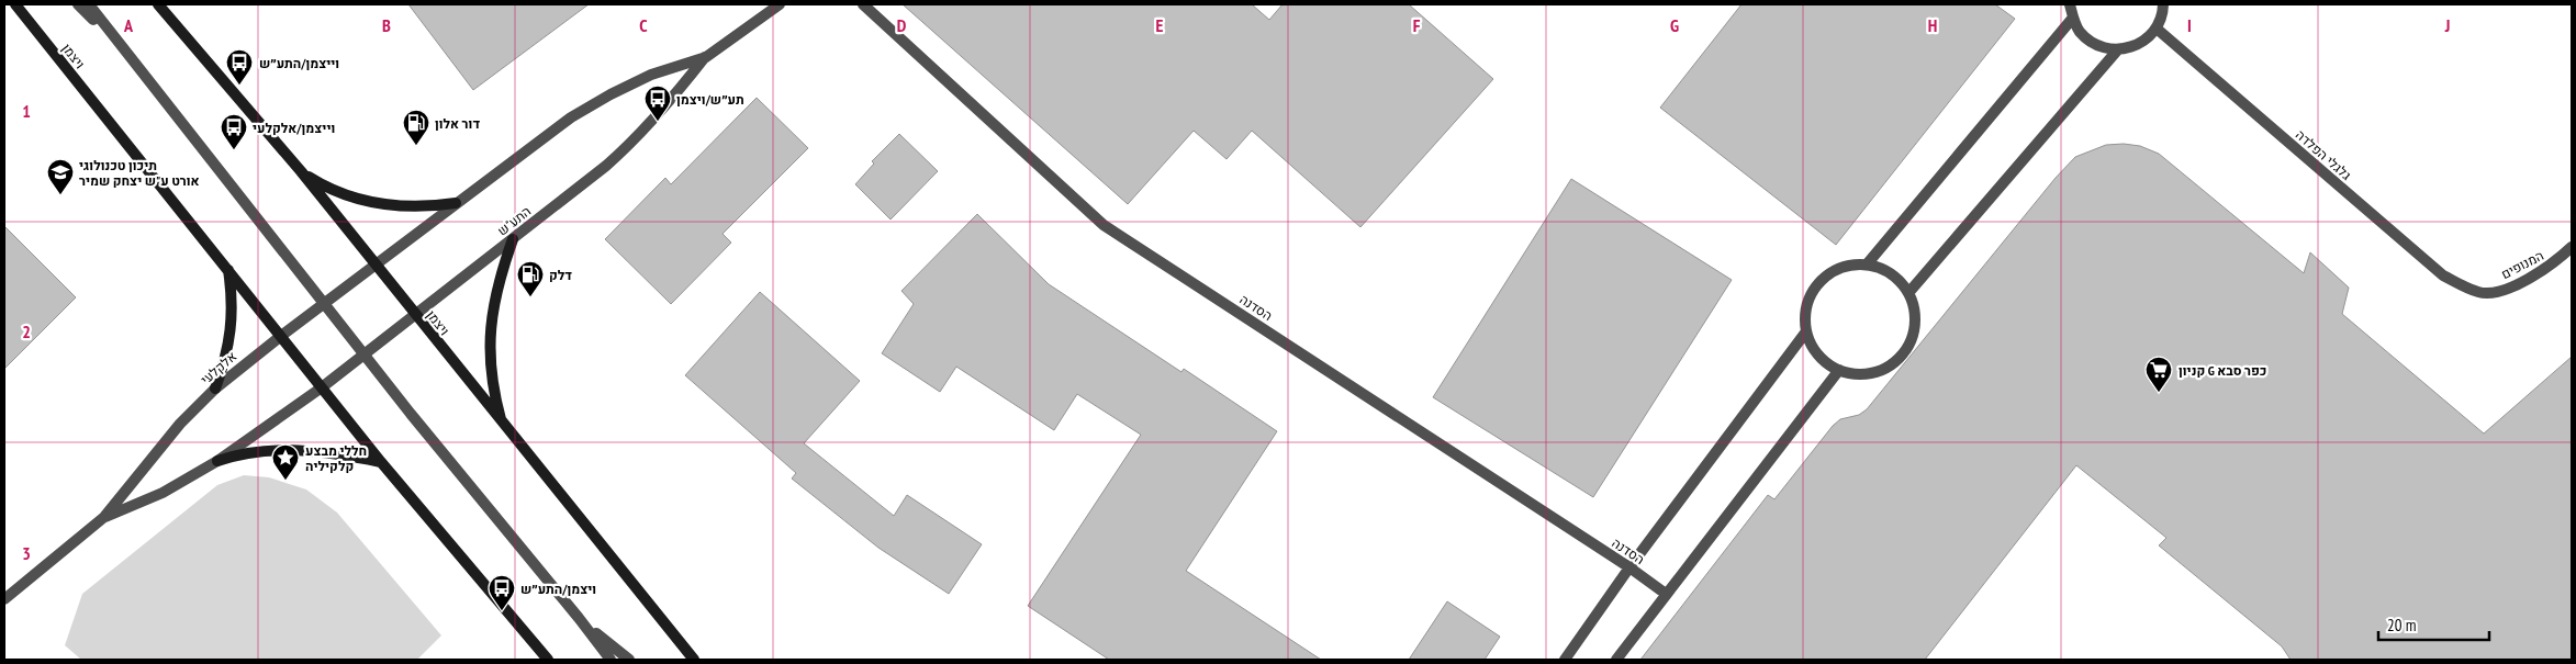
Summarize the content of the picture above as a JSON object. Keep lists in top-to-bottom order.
{
  "streets": {
    "main road": ["ויצמן"],
    "street": [
      "גלגלי הפלדה",
      "התע\"ש",
      "המנופים",
      "הסדנה",
      "אלקלעי"
    ]
  },
  "crossings": [
    ["ויצמן", "התע\"ש"],
    ["ויצמן", "אלקלעי"],
    ["גלגלי הפלדה", "המנופים"],
    ["התע\"ש", "אלקלעי"]
  ],
  "places": {
    "bus stop": [
      "וייצמן/התע״ש",
      "תע״ש/ויצמן",
      "וייצמן/אלקלעי",
      "ויצמן/התע״ש"
    ],
    "fuel station": ["דור אלון", "דלק"],
    "school or university": ["תיכון טכנולוגי אורט ע\"ש יצחק שמיר"],
    "supermarket": ["קניון G כפר סבא"],
    "place": ["חללי מבצע קלקיליה"]
  },
  "scale_bar": "20 m",
  "grid": {
    "columns": [
      "A",
      "B",
      "C",
      "D",
      "E",
      "F",
      "G",
      "H",
      "I",
      "J"
    ],
    "rows": ["1", "2", "3"]
  }
}
